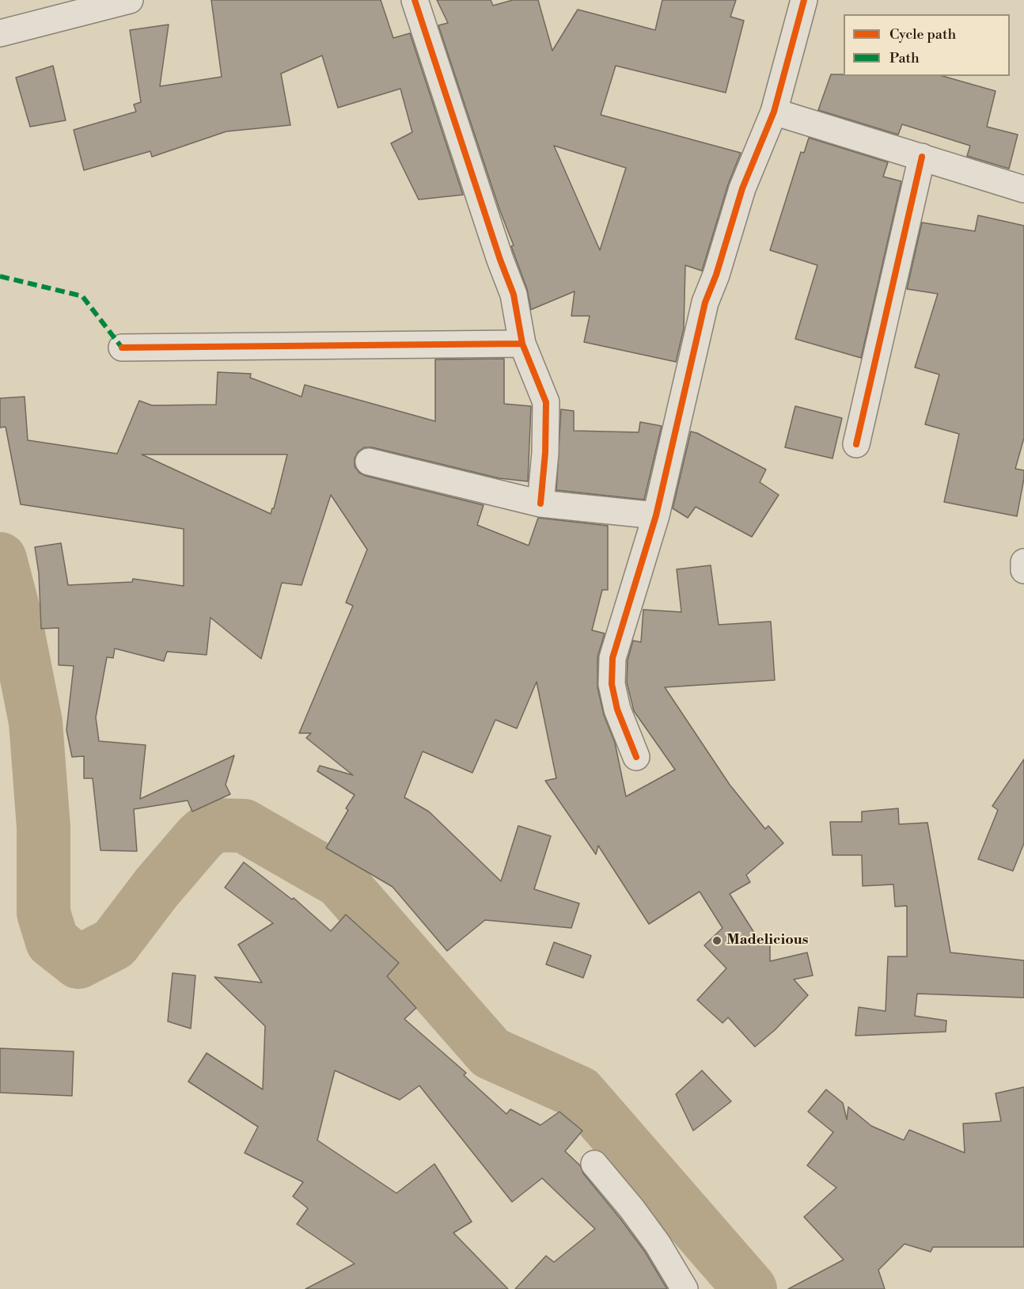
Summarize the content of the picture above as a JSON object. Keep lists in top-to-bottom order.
{
  "places": ["Madelicious"],
  "legend": ["Cycle path", "Path"]
}
